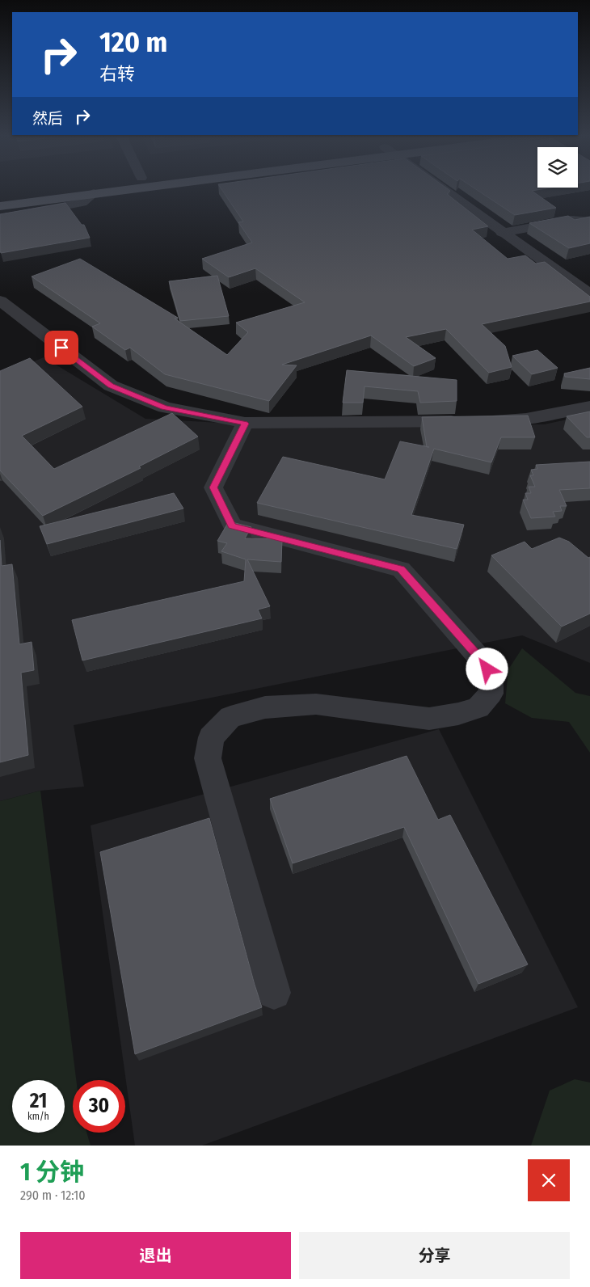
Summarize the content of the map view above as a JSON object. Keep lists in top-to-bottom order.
{
  "page": {
    "turn": ["120 m", "右转"],
    "then": "然后",
    "speed": "21 km/h",
    "limit": "30",
    "heading": ["1 分钟", "290 m · 12:10"],
    "buttons": ["退出", "分享"]
  }
}
